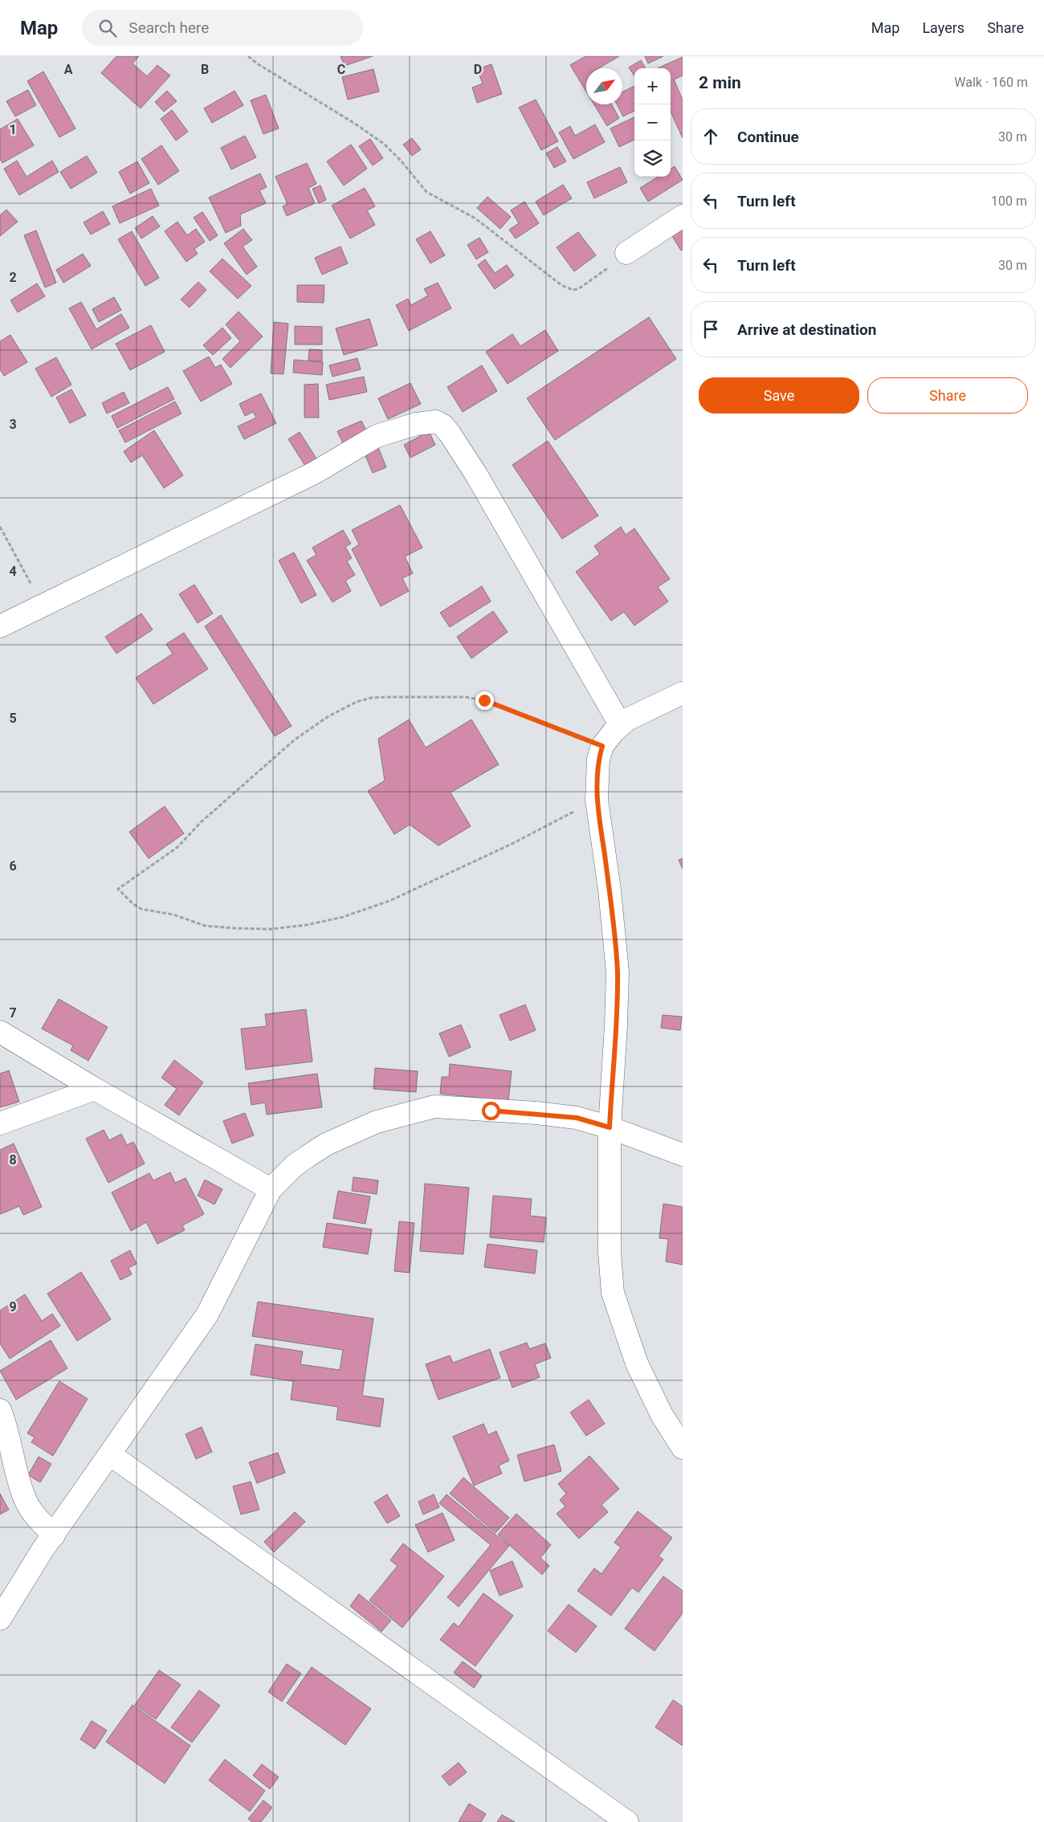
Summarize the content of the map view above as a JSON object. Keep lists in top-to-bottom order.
{
  "north": "top right",
  "page": {
    "header": "Map",
    "search": "Search here",
    "nav": ["Map", "Layers", "Share"],
    "heading": ["2 min", "Walk · 160 m"],
    "map_buttons": ["+", "−"],
    "list": [
      ["Continue", "30 m"],
      ["Turn left", "100 m"],
      ["Turn left", "30 m"],
      "Arrive at destination"
    ],
    "buttons": ["Save", "Share"]
  },
  "grid": {
    "columns": [
      "A",
      "B",
      "C",
      "D"
    ],
    "rows": [
      "1",
      "2",
      "3",
      "4",
      "5",
      "6",
      "7",
      "8",
      "9"
    ]
  }
}
